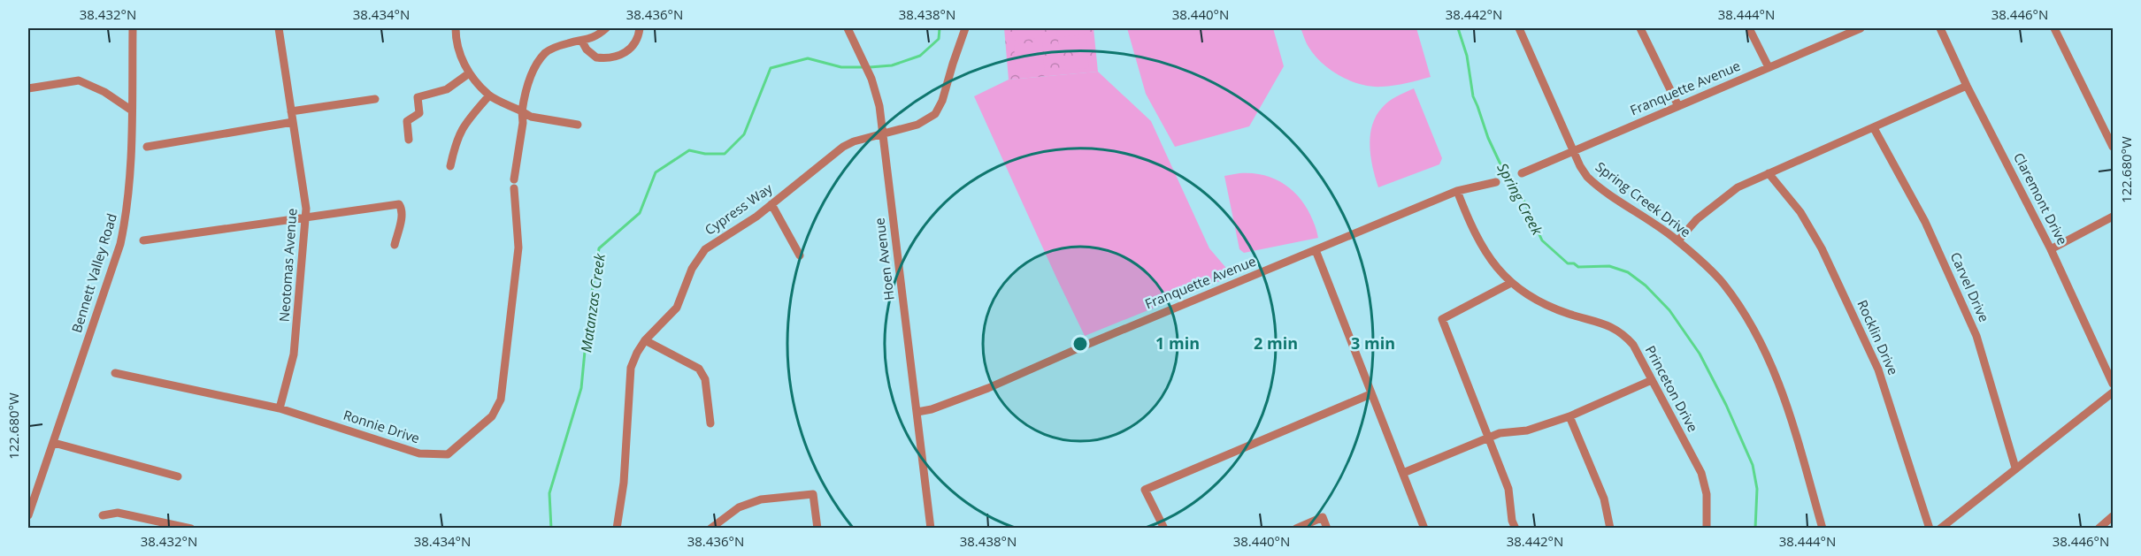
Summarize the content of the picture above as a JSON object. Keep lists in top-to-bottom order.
{
  "streets": {
    "street": [
      "Franquette Avenue",
      "Claremont Drive",
      "Spring Creek Drive",
      "Cypress Way",
      "Hoen Avenue",
      "Neotomas Avenue",
      "Bennett Valley Road",
      "Carvel Drive",
      "Rocklin Drive",
      "Princeton Drive",
      "Ronnie Drive"
    ]
  },
  "crossings": [
    ["Franquette Avenue", "Spring Creek Drive"],
    ["Franquette Avenue", "Hoen Avenue"],
    ["Franquette Avenue", "Princeton Drive"],
    ["Cypress Way", "Hoen Avenue"],
    ["Neotomas Avenue", "Ronnie Drive"]
  ],
  "water": ["Spring Creek", "Matanzas Creek"],
  "coordinates": [
    "38.432°N",
    "38.434°N",
    "38.436°N",
    "38.438°N",
    "38.440°N",
    "38.442°N",
    "38.444°N",
    "38.446°N",
    "122.680°W"
  ],
  "rings": ["1 min", "2 min", "3 min"]
}
